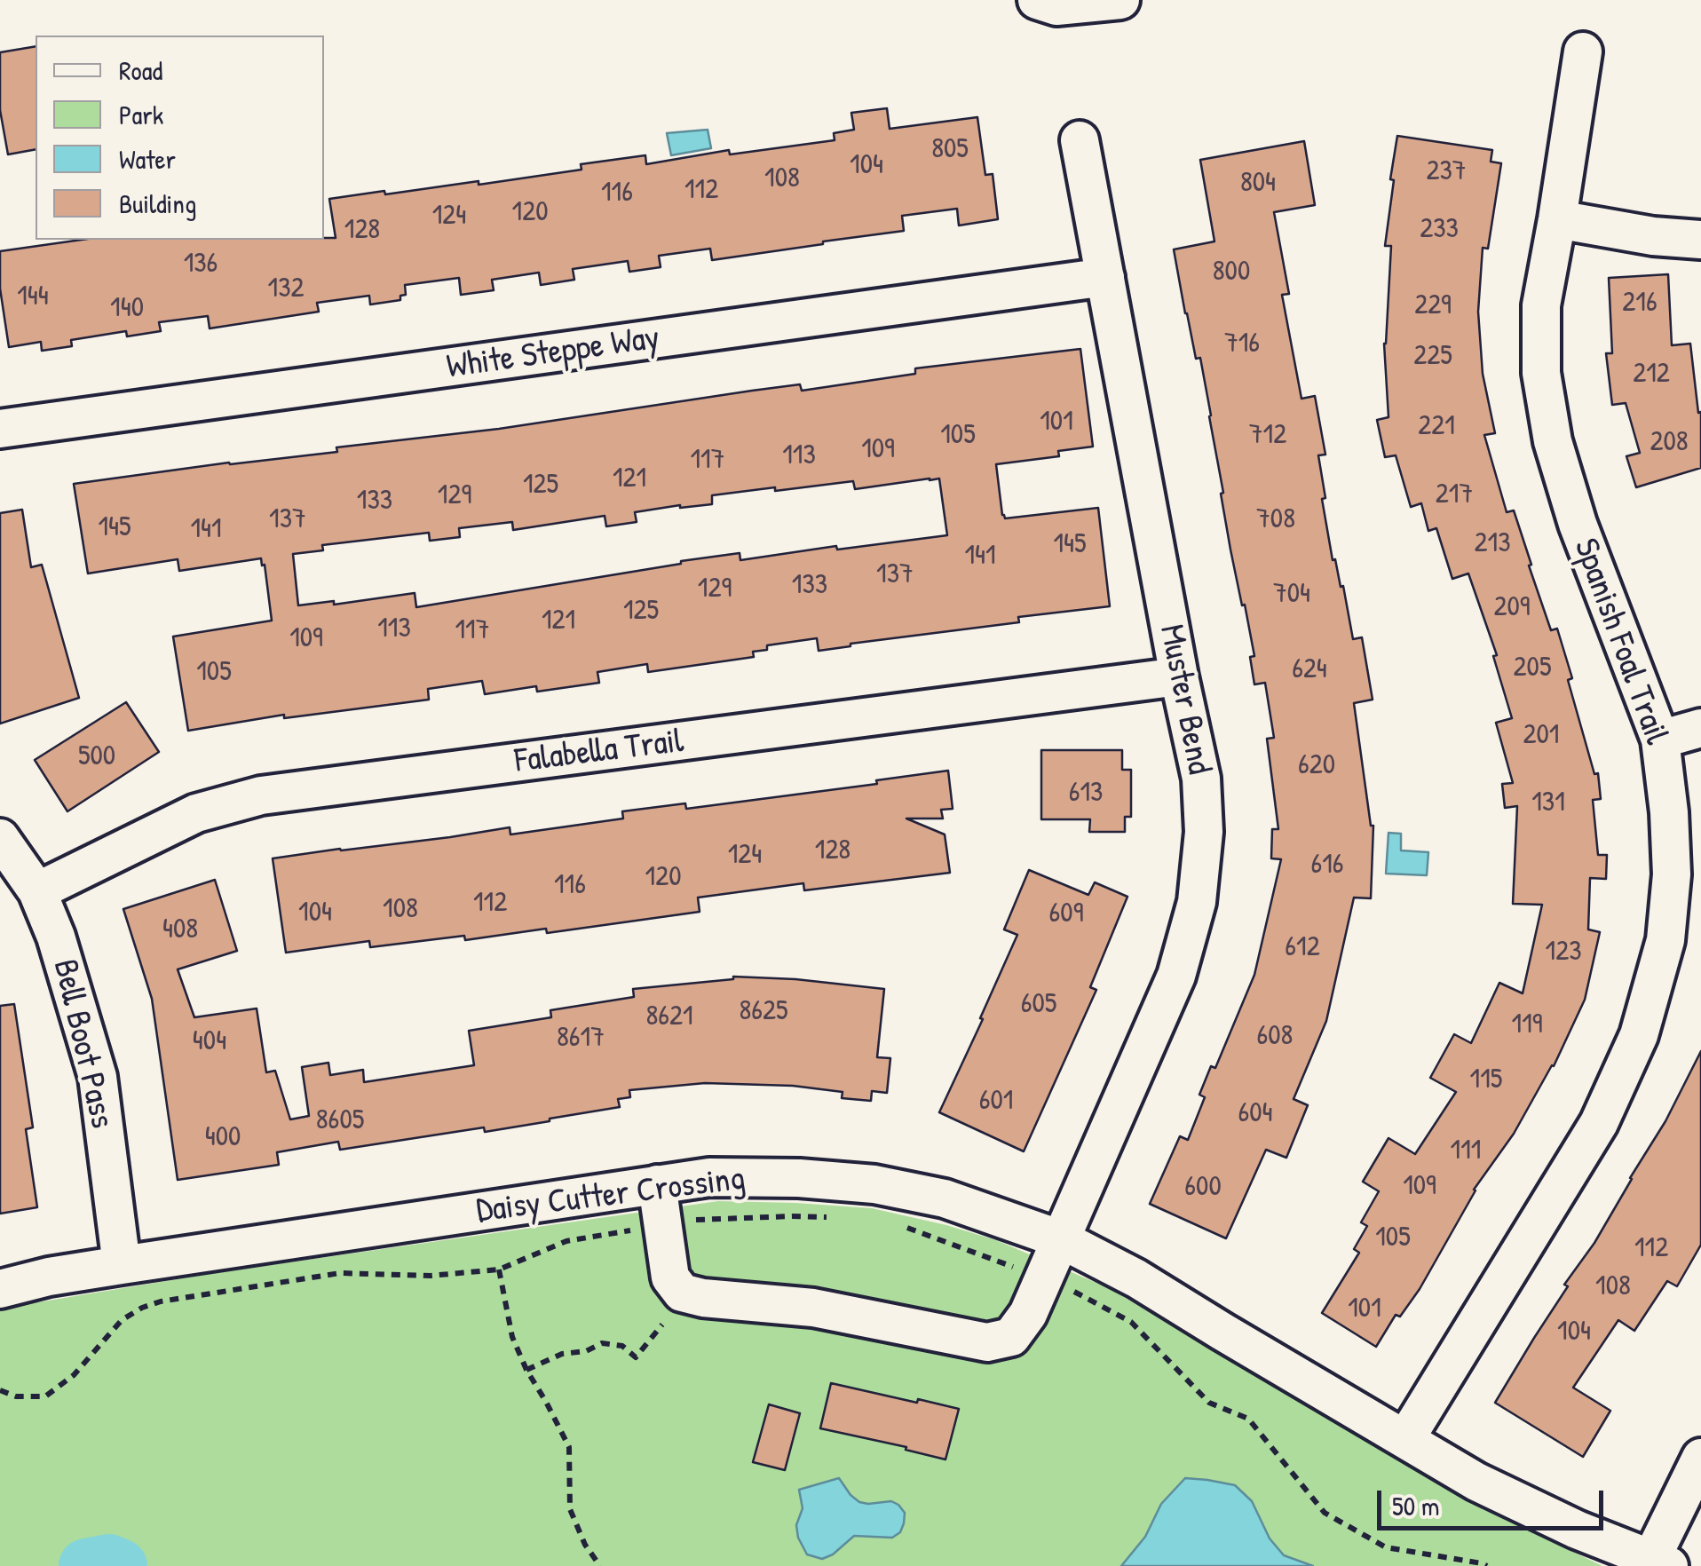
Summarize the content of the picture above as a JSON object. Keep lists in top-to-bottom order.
{
  "streets": {
    "street": [
      "White Steppe Way",
      "Spanish Foal Trail",
      "Muster Bend",
      "Falabella Trail",
      "Bell Boot Pass",
      "Daisy Cutter Crossing"
    ]
  },
  "crossings": [
    ["White Steppe Way", "Muster Bend"],
    ["Spanish Foal Trail", "Daisy Cutter Crossing"],
    ["Muster Bend", "Falabella Trail"],
    ["Muster Bend", "Daisy Cutter Crossing"],
    ["Falabella Trail", "Bell Boot Pass"],
    ["Bell Boot Pass", "Daisy Cutter Crossing"]
  ],
  "house_numbers": [
    "805",
    "104",
    "237",
    "108",
    "804",
    "112",
    "116",
    "120",
    "124",
    "233",
    "128",
    "136",
    "800",
    "132",
    "144",
    "216",
    "229",
    "140",
    "716",
    "225",
    "212",
    "101",
    "221",
    "105",
    "712",
    "208",
    "109",
    "113",
    "117",
    "121",
    "125",
    "217",
    "129",
    "133",
    "137",
    "708",
    "145",
    "141",
    "213",
    "145",
    "141",
    "137",
    "133",
    "129",
    "704",
    "209",
    "125",
    "121",
    "113",
    "117",
    "109",
    "205",
    "624",
    "105",
    "201",
    "500",
    "620",
    "613",
    "131",
    "128",
    "124",
    "616",
    "120",
    "116",
    "112",
    "108",
    "104",
    "609",
    "408",
    "612",
    "123",
    "605",
    "8625",
    "8621",
    "119",
    "608",
    "8617",
    "404",
    "115",
    "601",
    "604",
    "8605",
    "400",
    "111",
    "109",
    "600",
    "105",
    "112",
    "108",
    "101",
    "104"
  ],
  "legend": [
    "Road",
    "Park",
    "Water",
    "Building"
  ],
  "scale_bar": "50 m"
}
